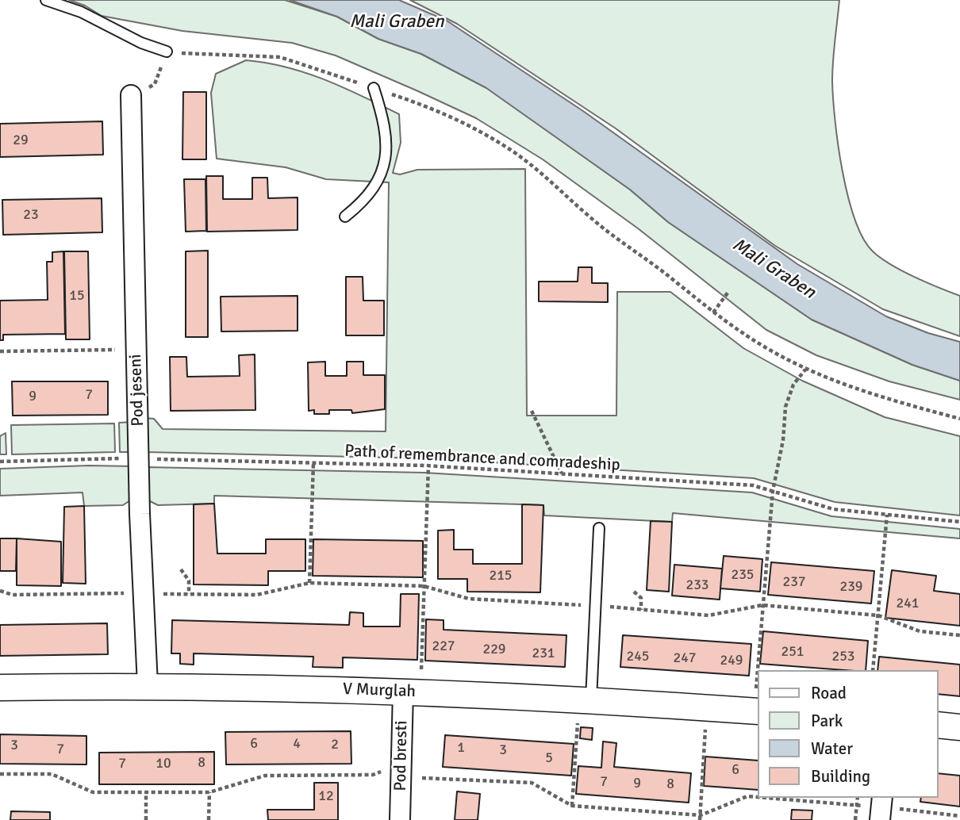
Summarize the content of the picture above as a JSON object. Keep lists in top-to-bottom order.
{
  "streets": {
    "street": ["Pod jeseni", "V Murglah", "Pod bresti"],
    "path": ["Path of remembrance and comradeship"]
  },
  "crossings": [
    ["Pod jeseni", "Path of remembrance and comradeship"],
    ["Pod jeseni", "V Murglah"],
    ["V Murglah", "Pod bresti"]
  ],
  "water": ["Mali Graben"],
  "house_numbers": [
    "29",
    "23",
    "15",
    "7",
    "9",
    "235",
    "215",
    "237",
    "233",
    "239",
    "241",
    "227",
    "229",
    "251",
    "231",
    "245",
    "253",
    "247",
    "249",
    "6",
    "4",
    "2",
    "3",
    "1",
    "7",
    "3",
    "5",
    "8",
    "7",
    "10",
    "6",
    "7",
    "9",
    "8",
    "12"
  ],
  "legend": [
    "Road",
    "Park",
    "Water",
    "Building"
  ]
}
